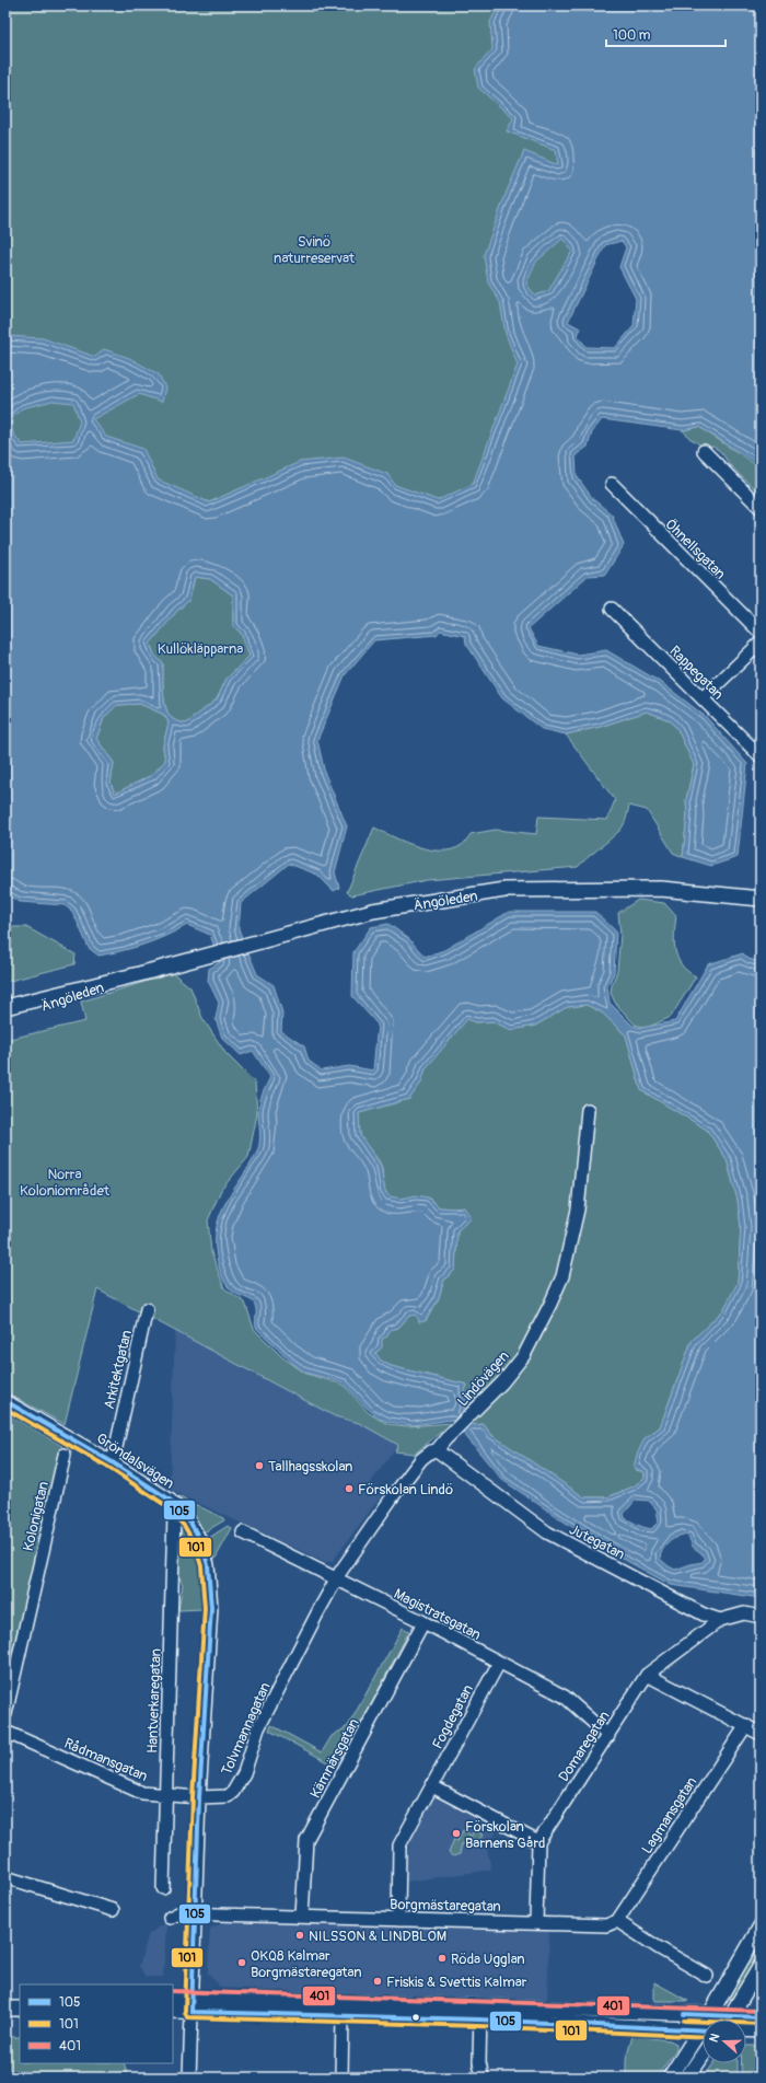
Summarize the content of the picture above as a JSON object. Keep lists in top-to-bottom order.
{
  "streets": {
    "main road": ["Ängöleden"],
    "street": [
      "Öhnellsgatan",
      "Rappegatan",
      "Arkitektgatan",
      "Lindövägen",
      "Gröndalsvägen",
      "Kolonigatan",
      "Jutegatan",
      "Magistratsgatan",
      "Hantverkaregatan",
      "Fogdegatan",
      "Tolvmannagatan",
      "Domaregatan",
      "Kämnärsgatan",
      "Rådmansgatan",
      "Lagmansgatan",
      "Borgmästaregatan"
    ]
  },
  "crossings": [
    ["Arkitektgatan", "Gröndalsvägen"],
    ["Lindövägen", "Jutegatan"],
    ["Lindövägen", "Magistratsgatan"],
    ["Lindövägen", "Tolvmannagatan"],
    ["Gröndalsvägen", "Tolvmannagatan"],
    ["Gröndalsvägen", "Rådmansgatan"],
    ["Gröndalsvägen", "Borgmästaregatan"],
    ["Jutegatan", "Domaregatan"],
    ["Magistratsgatan", "Fogdegatan"],
    ["Magistratsgatan", "Domaregatan"],
    ["Magistratsgatan", "Kämnärsgatan"],
    ["Hantverkaregatan", "Rådmansgatan"],
    ["Fogdegatan", "Borgmästaregatan"],
    ["Tolvmannagatan", "Rådmansgatan"],
    ["Kämnärsgatan", "Borgmästaregatan"],
    ["Lagmansgatan", "Borgmästaregatan"]
  ],
  "parks": ["Svinö naturreservat", "Kullökläpparna", "Norra Koloniområdet"],
  "places": [
    "Tallhagsskolan",
    "Förskolan Lindö",
    "Förskolan Barnens Gård",
    "NILSSON & LINDBLOM",
    "Röda Ugglan",
    "OKQ8 Kalmar Borgmästaregatan",
    "Friskis & Svettis Kalmar"
  ],
  "lines": ["transit line 105", "transit line 101", "transit line 401"],
  "legend": ["105", "101", "401"],
  "scale_bar": "100 m",
  "north": "left"
}
